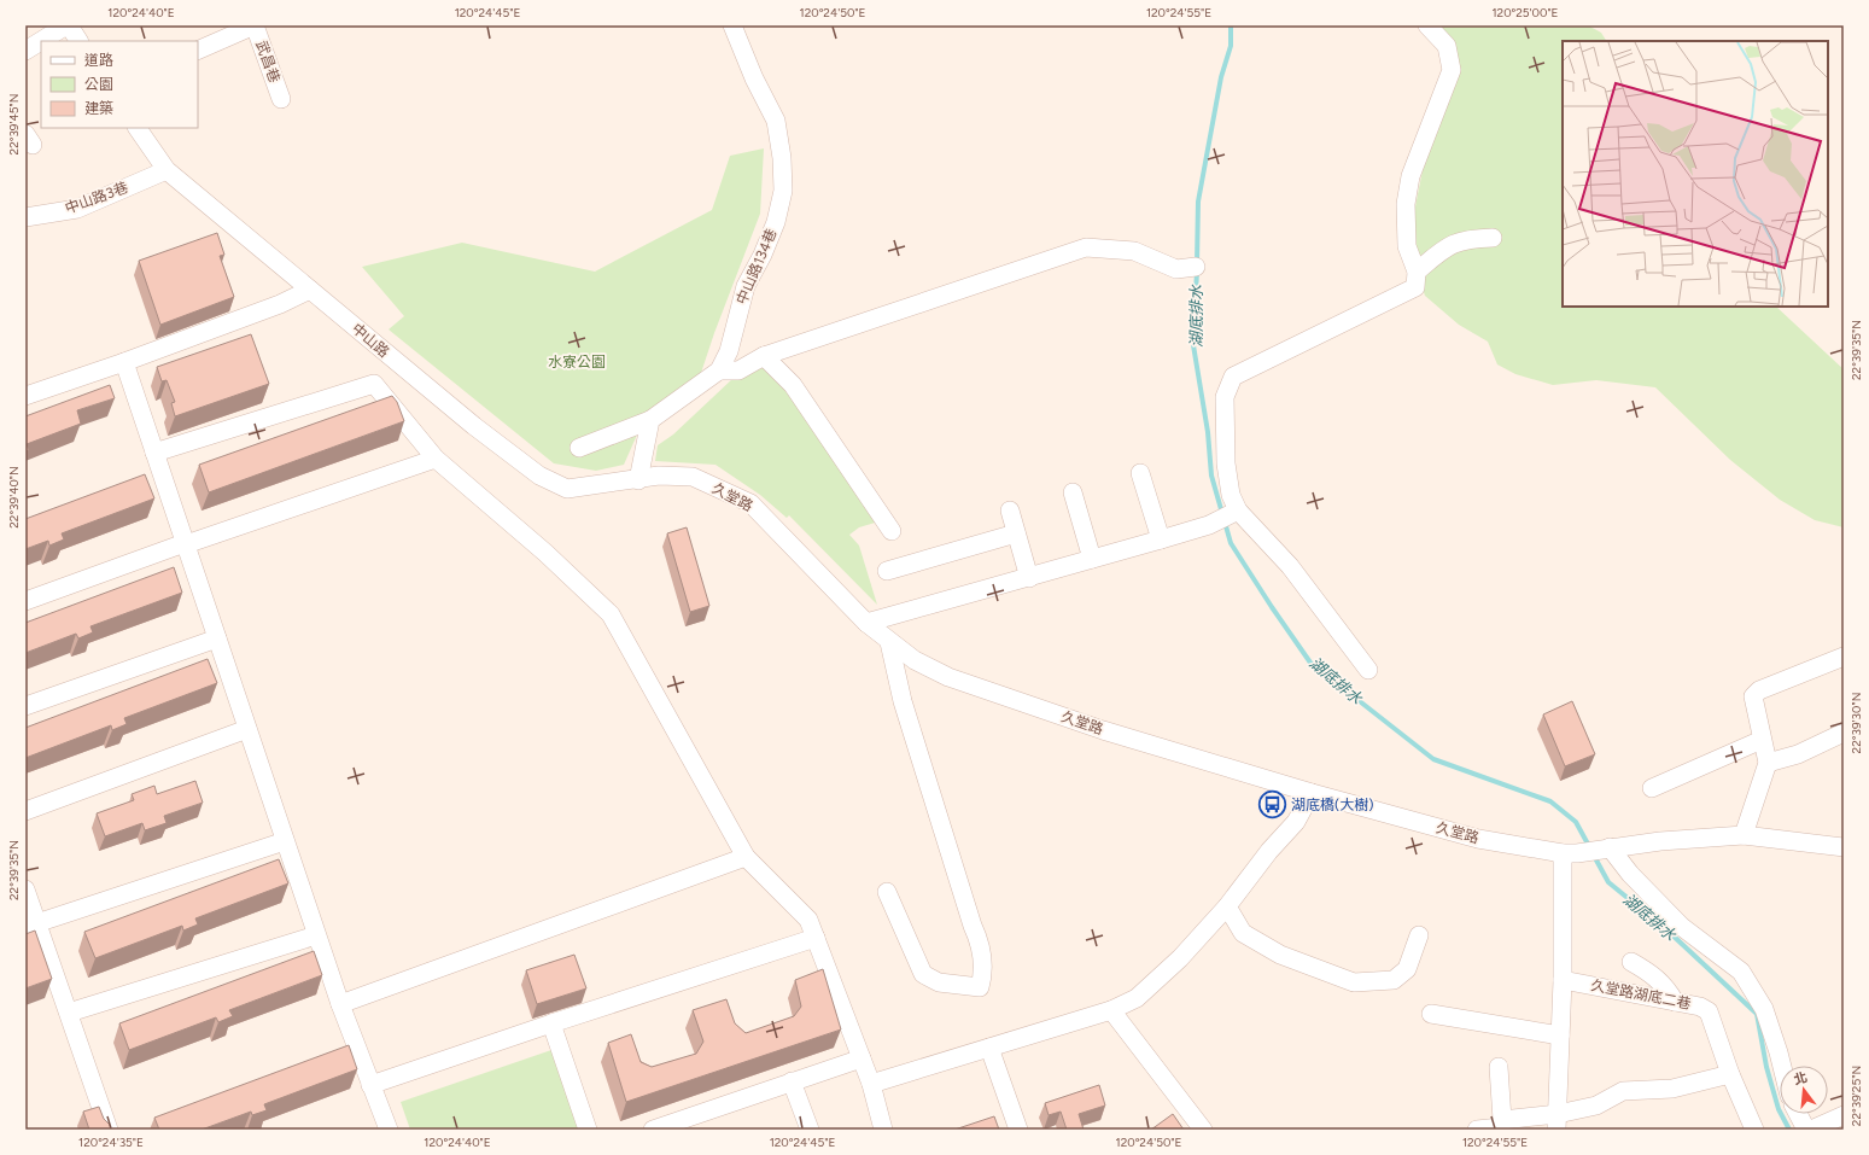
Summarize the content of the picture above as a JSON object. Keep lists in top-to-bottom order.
{
  "streets": {
    "street": [
      "武昌巷",
      "中山路3巷",
      "中山路134巷",
      "中山路",
      "久堂路",
      "久堂路湖底二巷"
    ]
  },
  "crossings": [
    ["中山路3巷", "中山路"],
    ["中山路", "久堂路"]
  ],
  "water": ["湖底排水"],
  "parks": ["水寮公園"],
  "places": {
    "bus stop": ["湖底橋(大樹)"]
  },
  "legend": ["道路", "公園", "建築"],
  "north": "top",
  "coordinates": [
    "120°24'40\"E",
    "120°24'45\"E",
    "120°24'50\"E",
    "120°24'55\"E",
    "120°25'00\"E",
    "22°39'45\"N",
    "22°39'35\"N",
    "22°39'40\"N",
    "22°39'30\"N",
    "22°39'25\"N",
    "120°24'35\"E"
  ]
}
